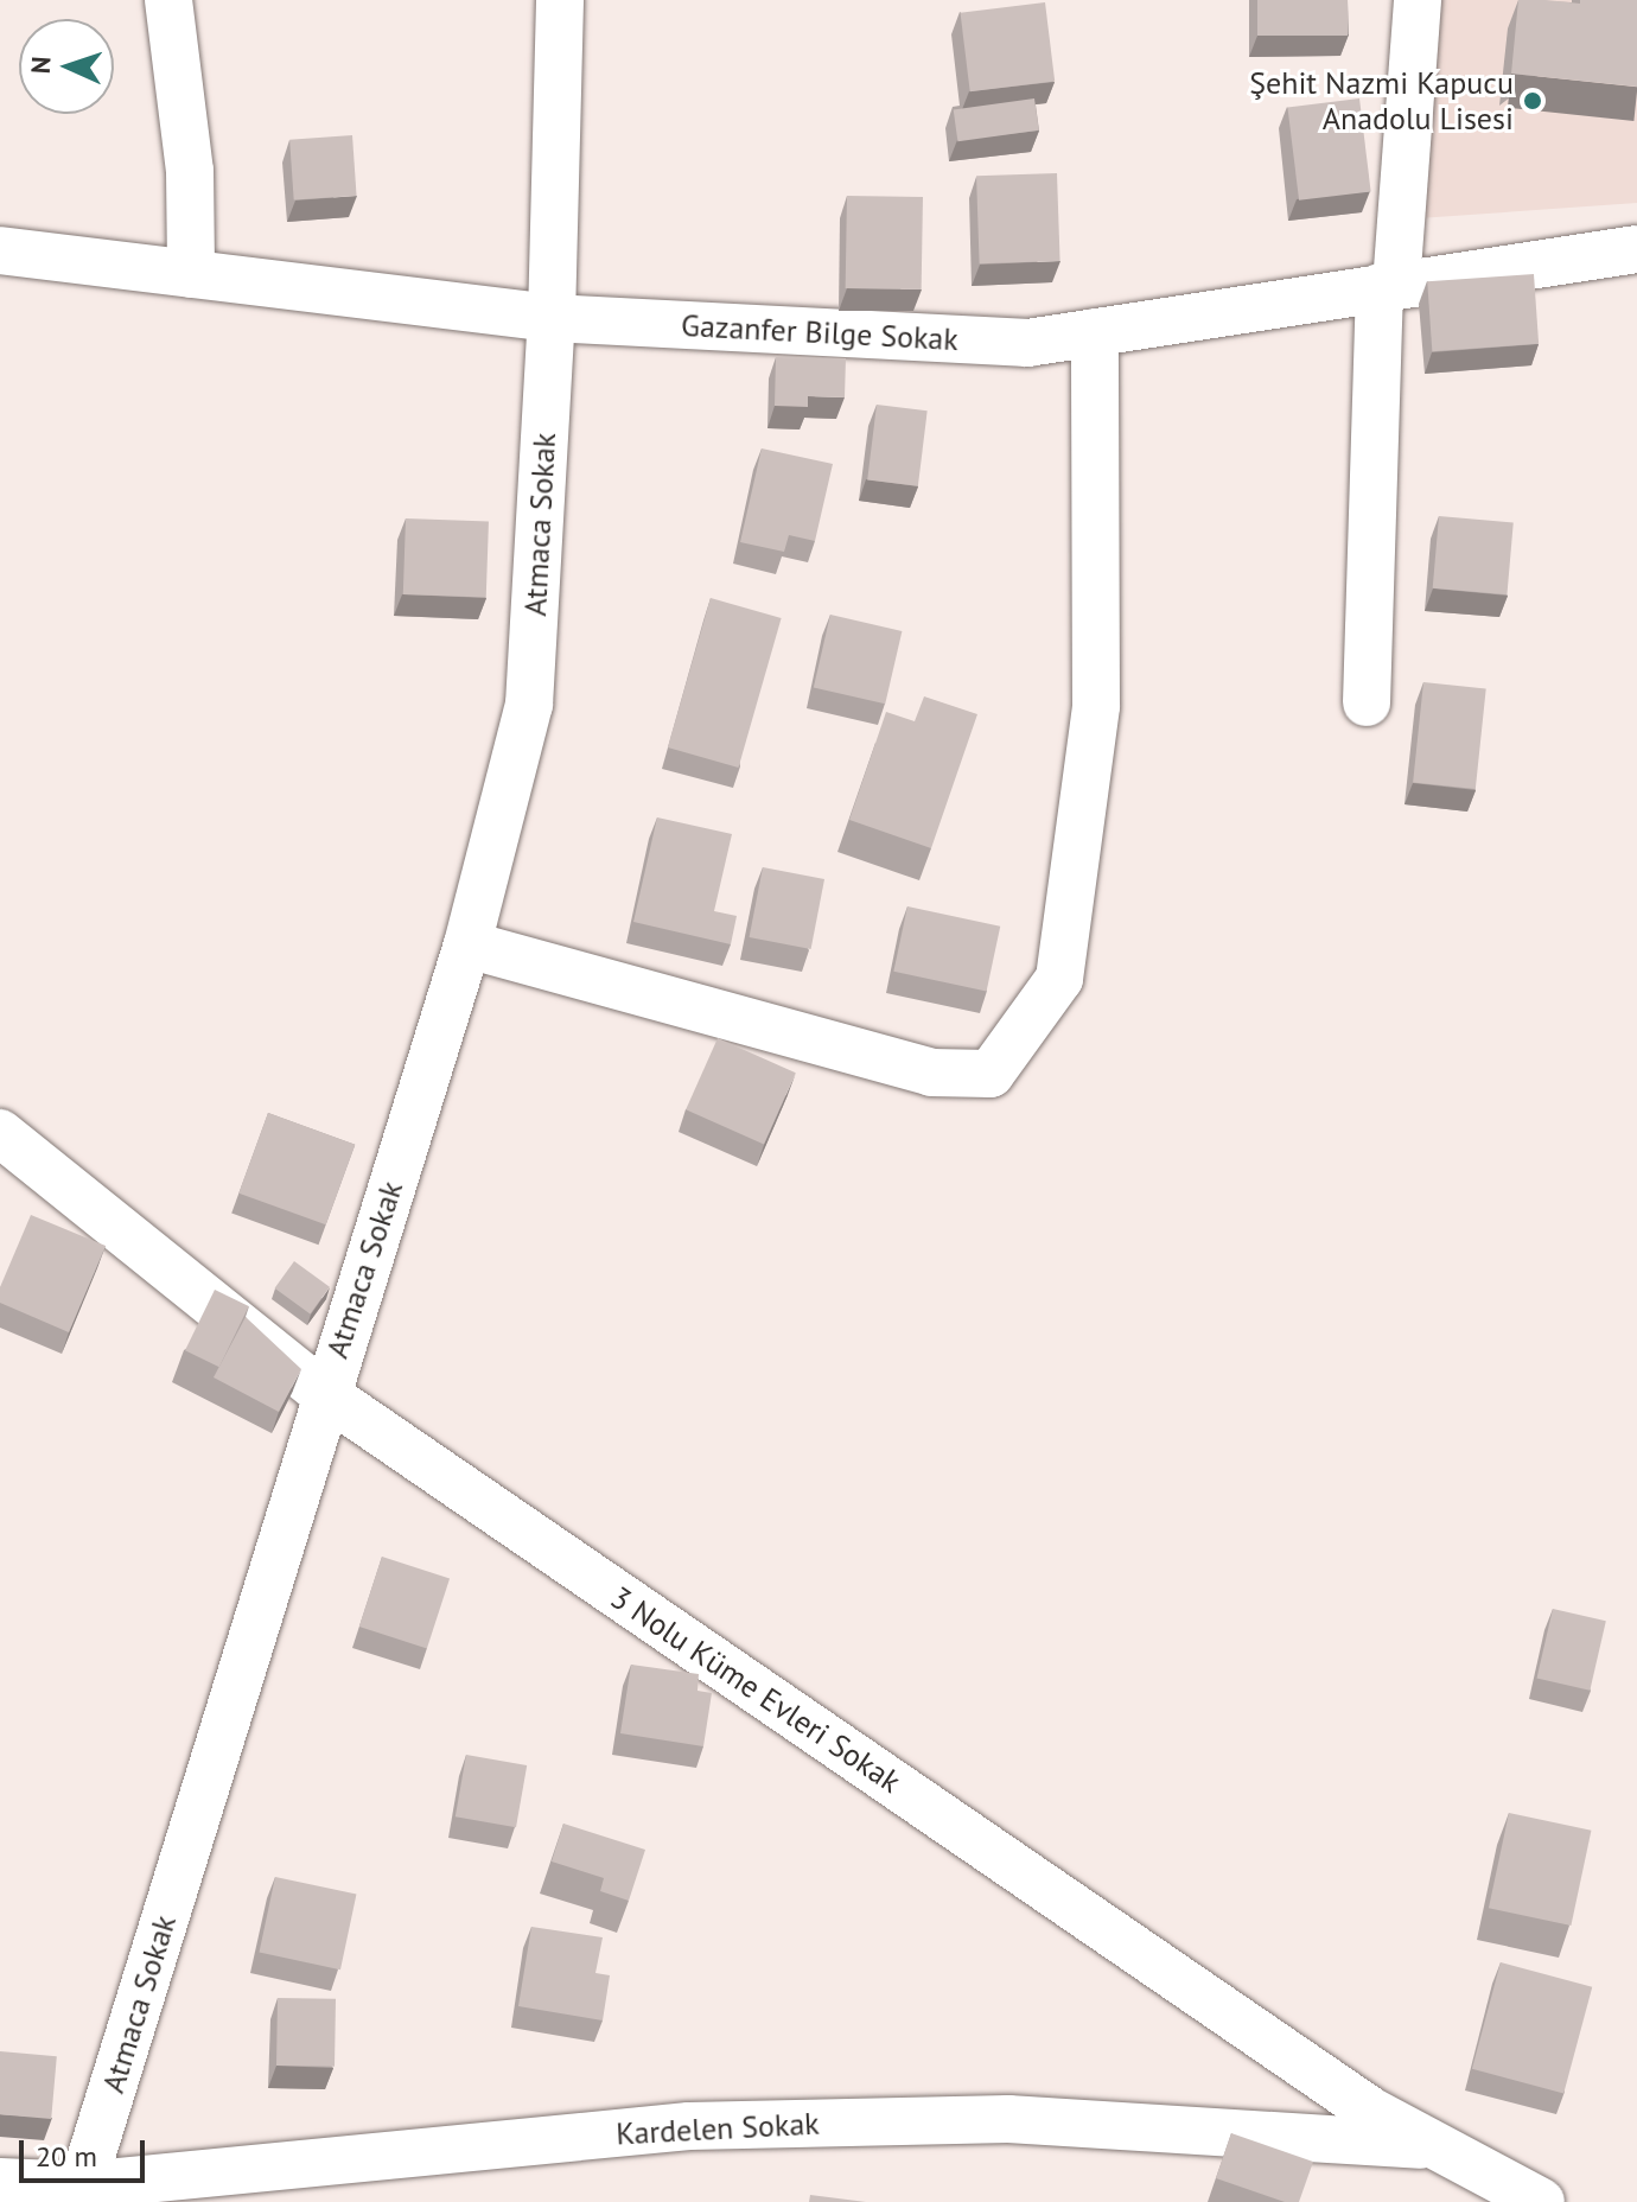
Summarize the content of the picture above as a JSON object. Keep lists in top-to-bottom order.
{
  "streets": {
    "street": [
      "Gazanfer Bilge Sokak",
      "Atmaca Sokak",
      "3 Nolu Küme Evleri Sokak",
      "Kardelen Sokak"
    ]
  },
  "crossings": [
    ["Gazanfer Bilge Sokak", "Atmaca Sokak"],
    ["Atmaca Sokak", "3 Nolu Küme Evleri Sokak"],
    ["Atmaca Sokak", "Kardelen Sokak"],
    ["3 Nolu Küme Evleri Sokak", "Kardelen Sokak"]
  ],
  "places": ["Şehit Nazmi Kapucu Anadolu Lisesi"],
  "scale_bar": "20 m",
  "north": "left"
}
